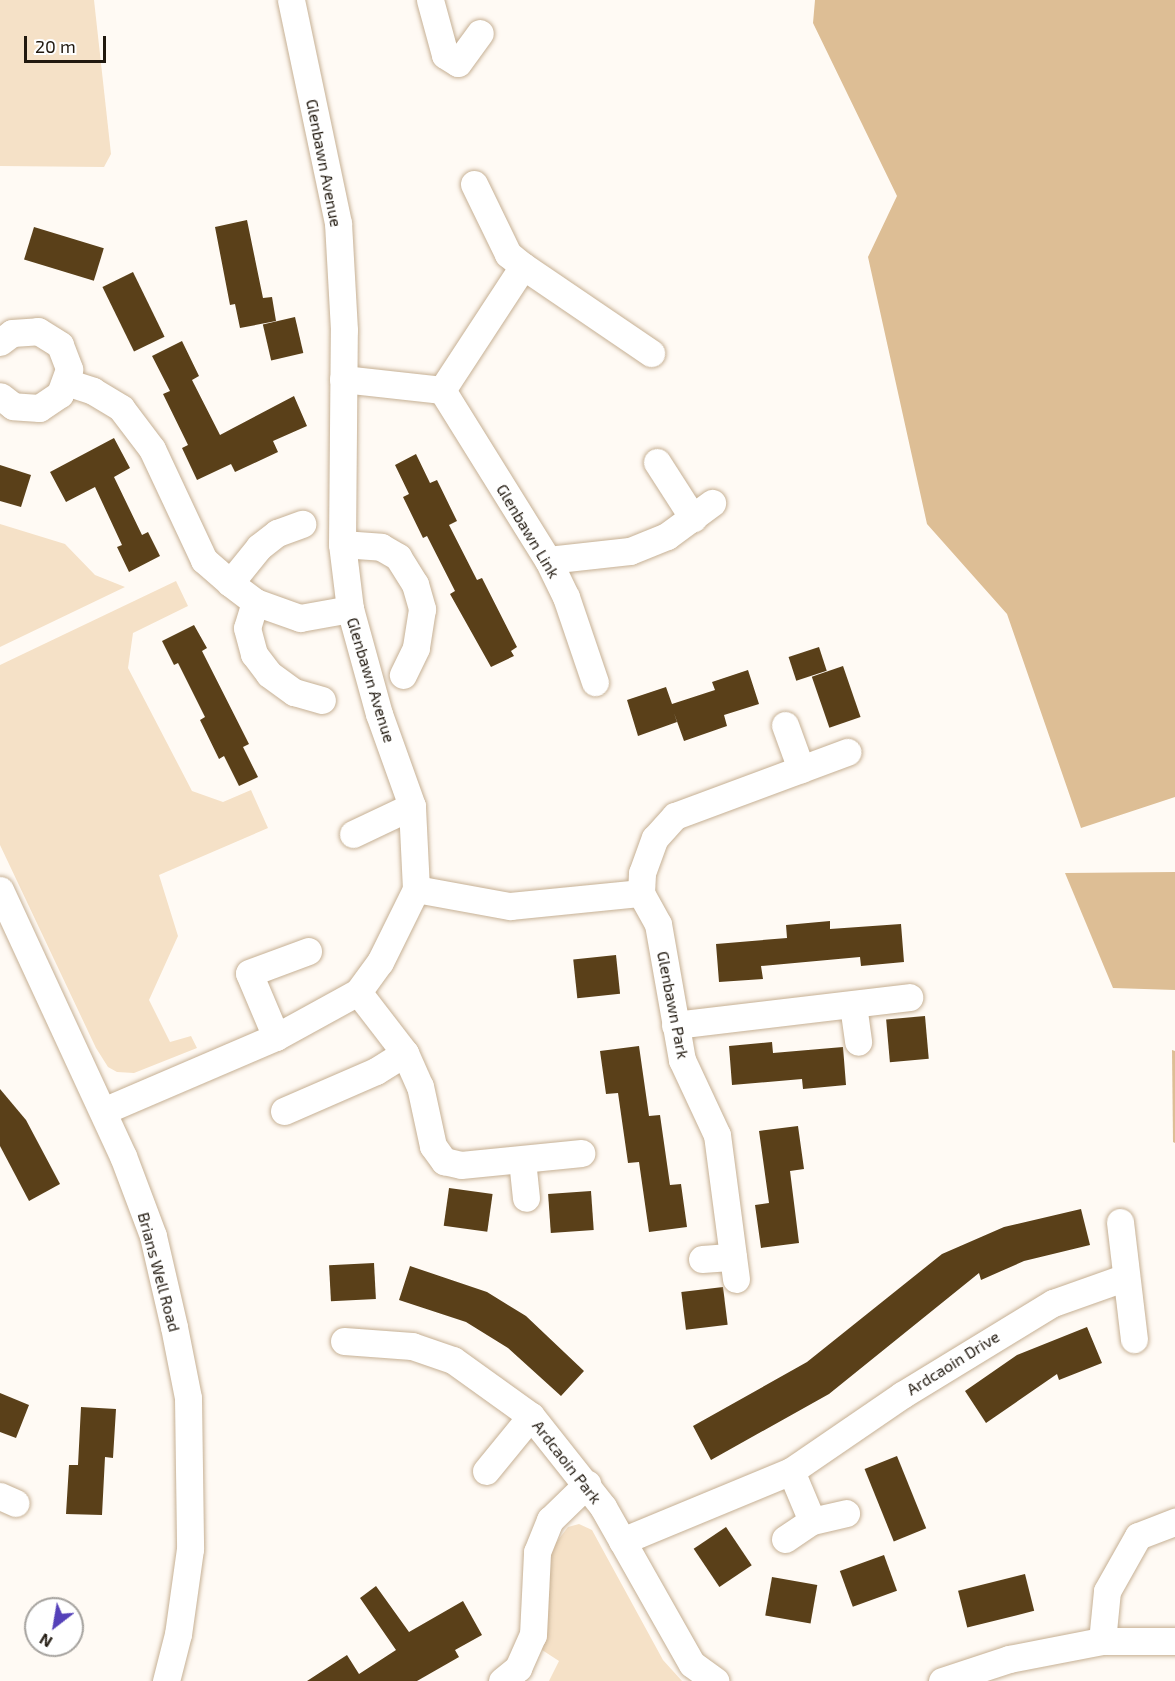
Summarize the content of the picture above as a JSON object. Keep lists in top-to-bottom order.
{
  "streets": {
    "street": [
      "Glenbawn Avenue",
      "Glenbawn Link",
      "Glenbawn Park",
      "Brians Well Road",
      "Ardcaoin Drive",
      "Ardcaoin Park"
    ]
  },
  "crossings": [
    ["Glenbawn Avenue", "Brians Well Road"],
    ["Ardcaoin Drive", "Ardcaoin Park"]
  ],
  "scale_bar": "20 m",
  "north": "bottom left"
}
